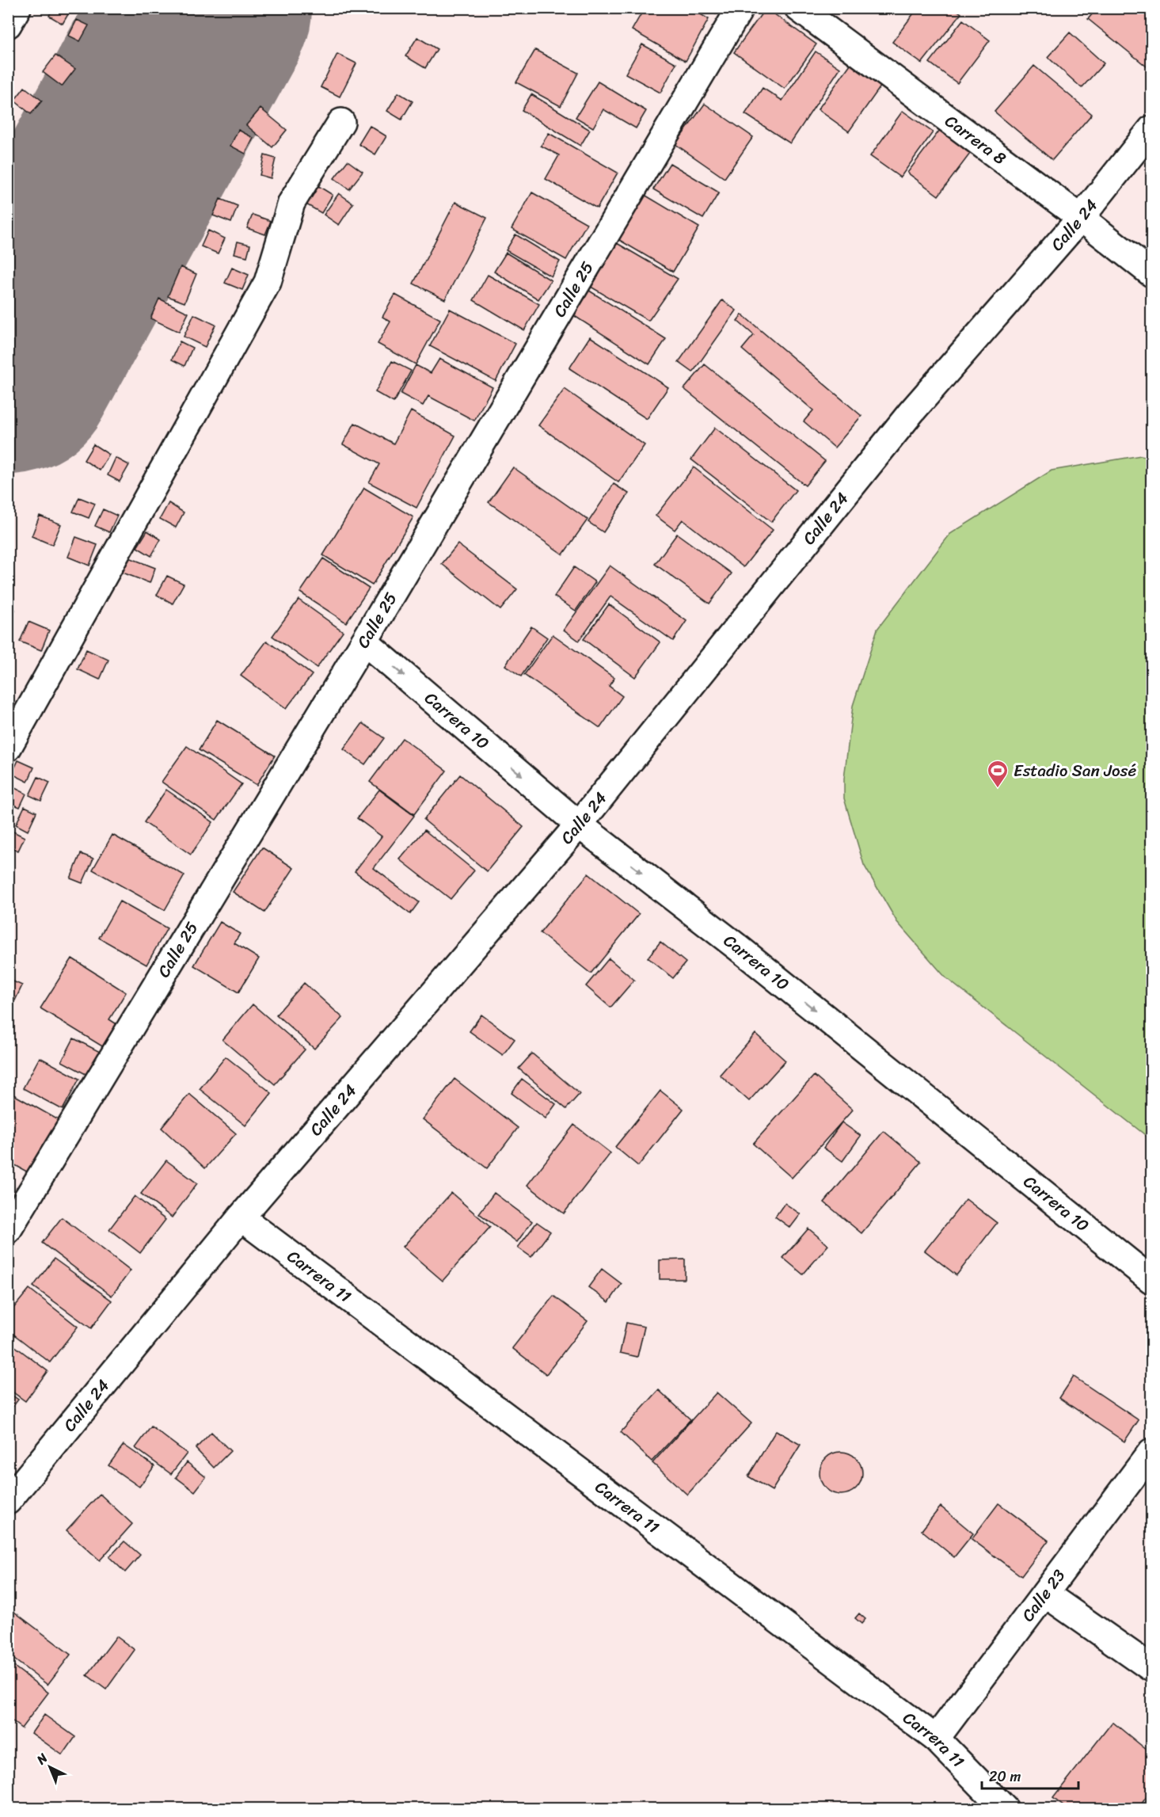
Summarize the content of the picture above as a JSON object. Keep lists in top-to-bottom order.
{
  "streets": {
    "street": [
      "Carrera 8",
      "Calle 24",
      "Calle 25",
      "Carrera 10",
      "Carrera 11",
      "Calle 23"
    ]
  },
  "crossings": [
    ["Carrera 8", "Calle 24"],
    ["Calle 24", "Carrera 10"],
    ["Calle 24", "Carrera 11"],
    ["Calle 25", "Carrera 10"],
    ["Carrera 11", "Calle 23"]
  ],
  "one_way": ["Carrera 10"],
  "places": {
    "sports": ["Estadio San José"]
  },
  "scale_bar": "20 m",
  "north": "top left"
}
